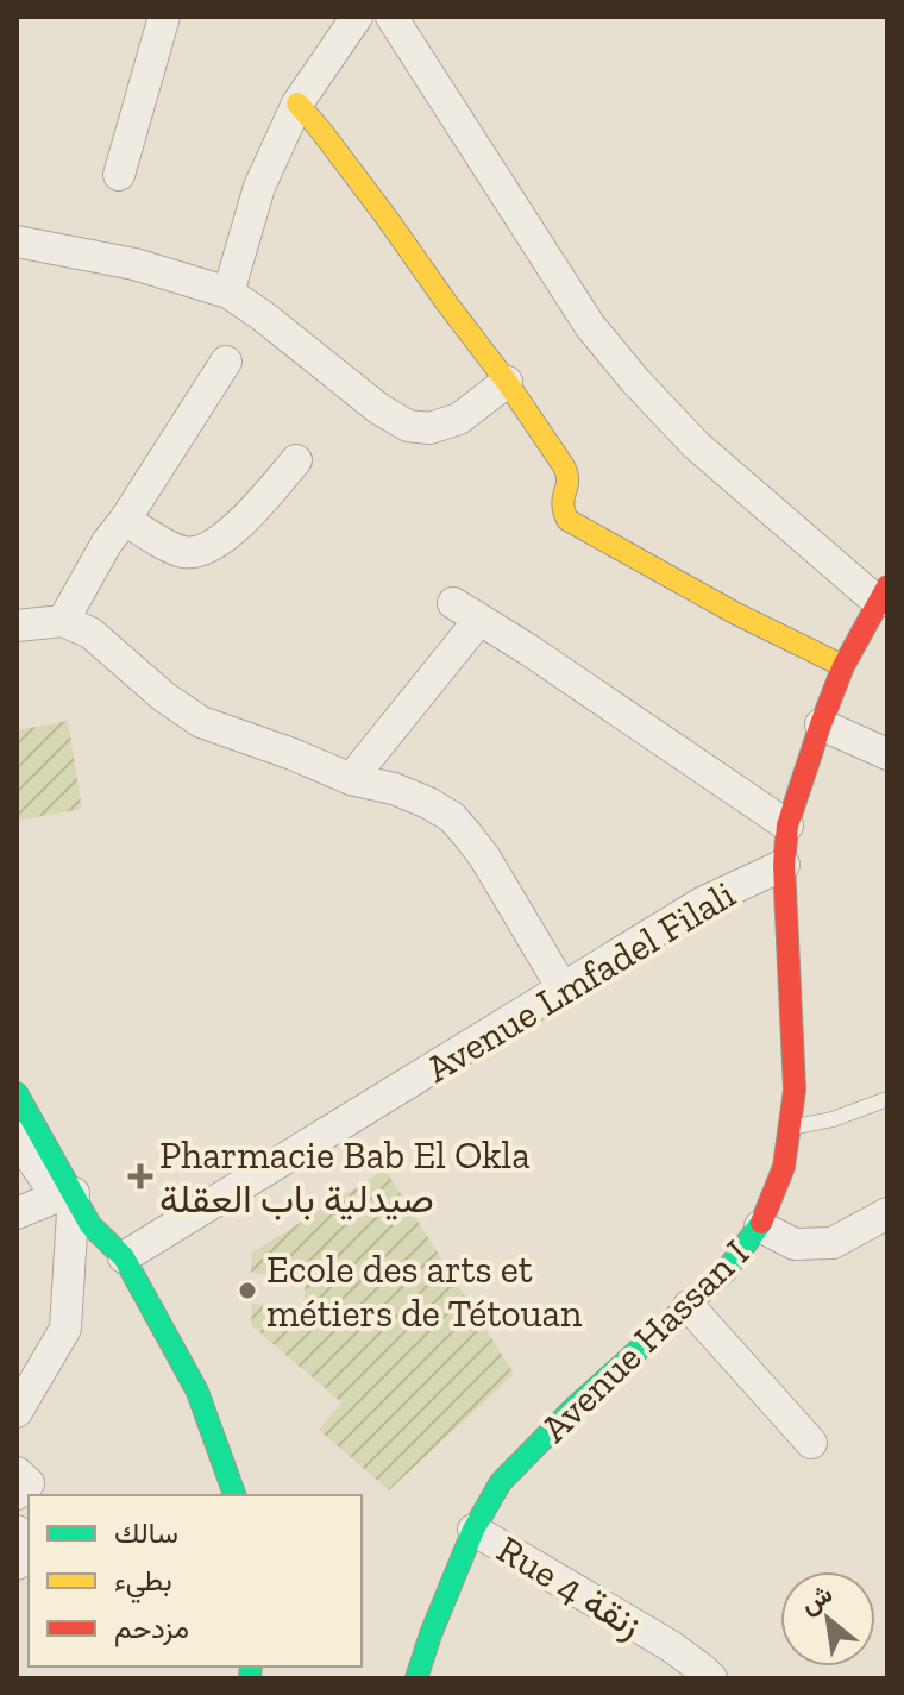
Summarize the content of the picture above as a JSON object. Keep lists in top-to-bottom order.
{
  "streets": {
    "street": ["Avenue Lmfadel Filali", "Avenue Hassan I", "Rue 4 زنقة"]
  },
  "crossings": [
    ["Avenue Lmfadel Filali", "Avenue Hassan I"],
    ["Avenue Hassan I", "Rue 4 زنقة"]
  ],
  "places": {
    "health": ["Pharmacie Bab El Okla صيدلية باب العقلة"],
    "other": ["Ecole des arts et métiers de Tétouan"]
  },
  "legend": ["سالك", "بطيء", "مزدحم"],
  "north": "top left"
}
